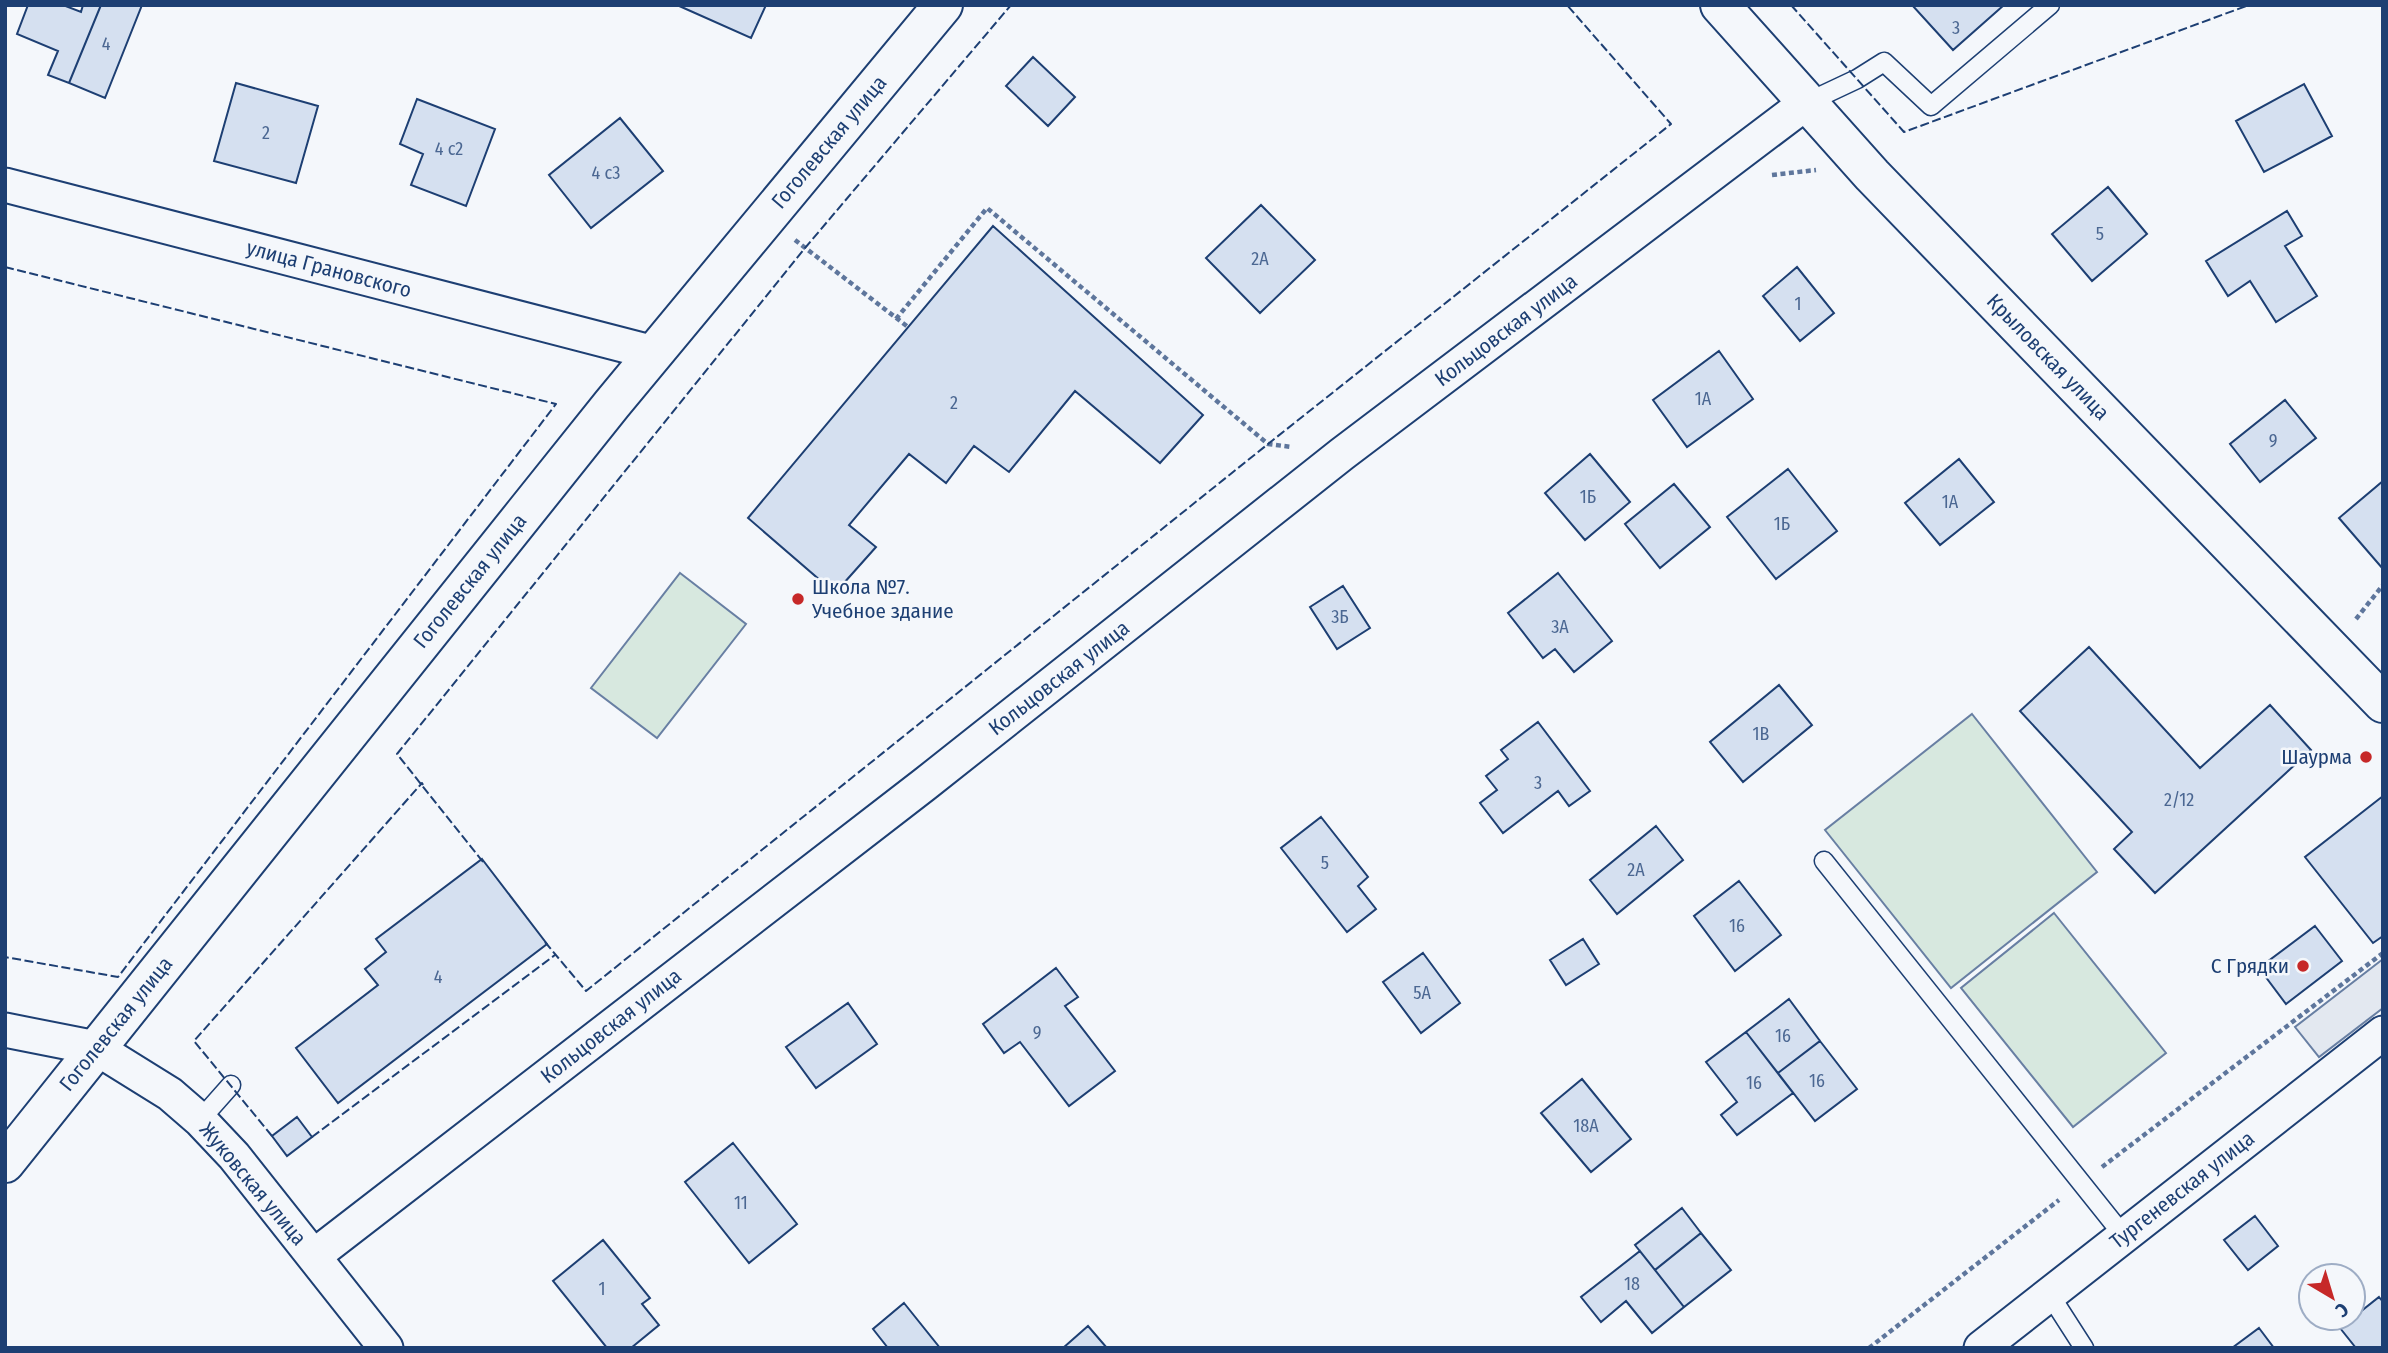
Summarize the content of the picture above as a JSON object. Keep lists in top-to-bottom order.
{
  "streets": {
    "street": [
      "Гоголевская улица",
      "улица Грановского",
      "Кольцовская улица",
      "Крыловская улица",
      "Жуковская улица",
      "Тургеневская улица"
    ]
  },
  "crossings": [
    ["Гоголевская улица", "улица Грановского"],
    ["Гоголевская улица", "Жуковская улица"],
    ["Кольцовская улица", "Крыловская улица"],
    ["Кольцовская улица", "Жуковская улица"]
  ],
  "places": ["Школа №7. Учебное здание", "Шаурма", "С Грядки"],
  "house_numbers": [
    "3",
    "4",
    "2",
    "4 с2",
    "4 с3",
    "5",
    "2А",
    "1",
    "1А",
    "2",
    "9",
    "1Б",
    "1А",
    "1Б",
    "3Б",
    "3А",
    "1В",
    "3",
    "2/12",
    "5",
    "2А",
    "16",
    "4",
    "5А",
    "9",
    "16",
    "16",
    "16",
    "18А",
    "11",
    "18",
    "1"
  ],
  "north": "bottom right"
}
